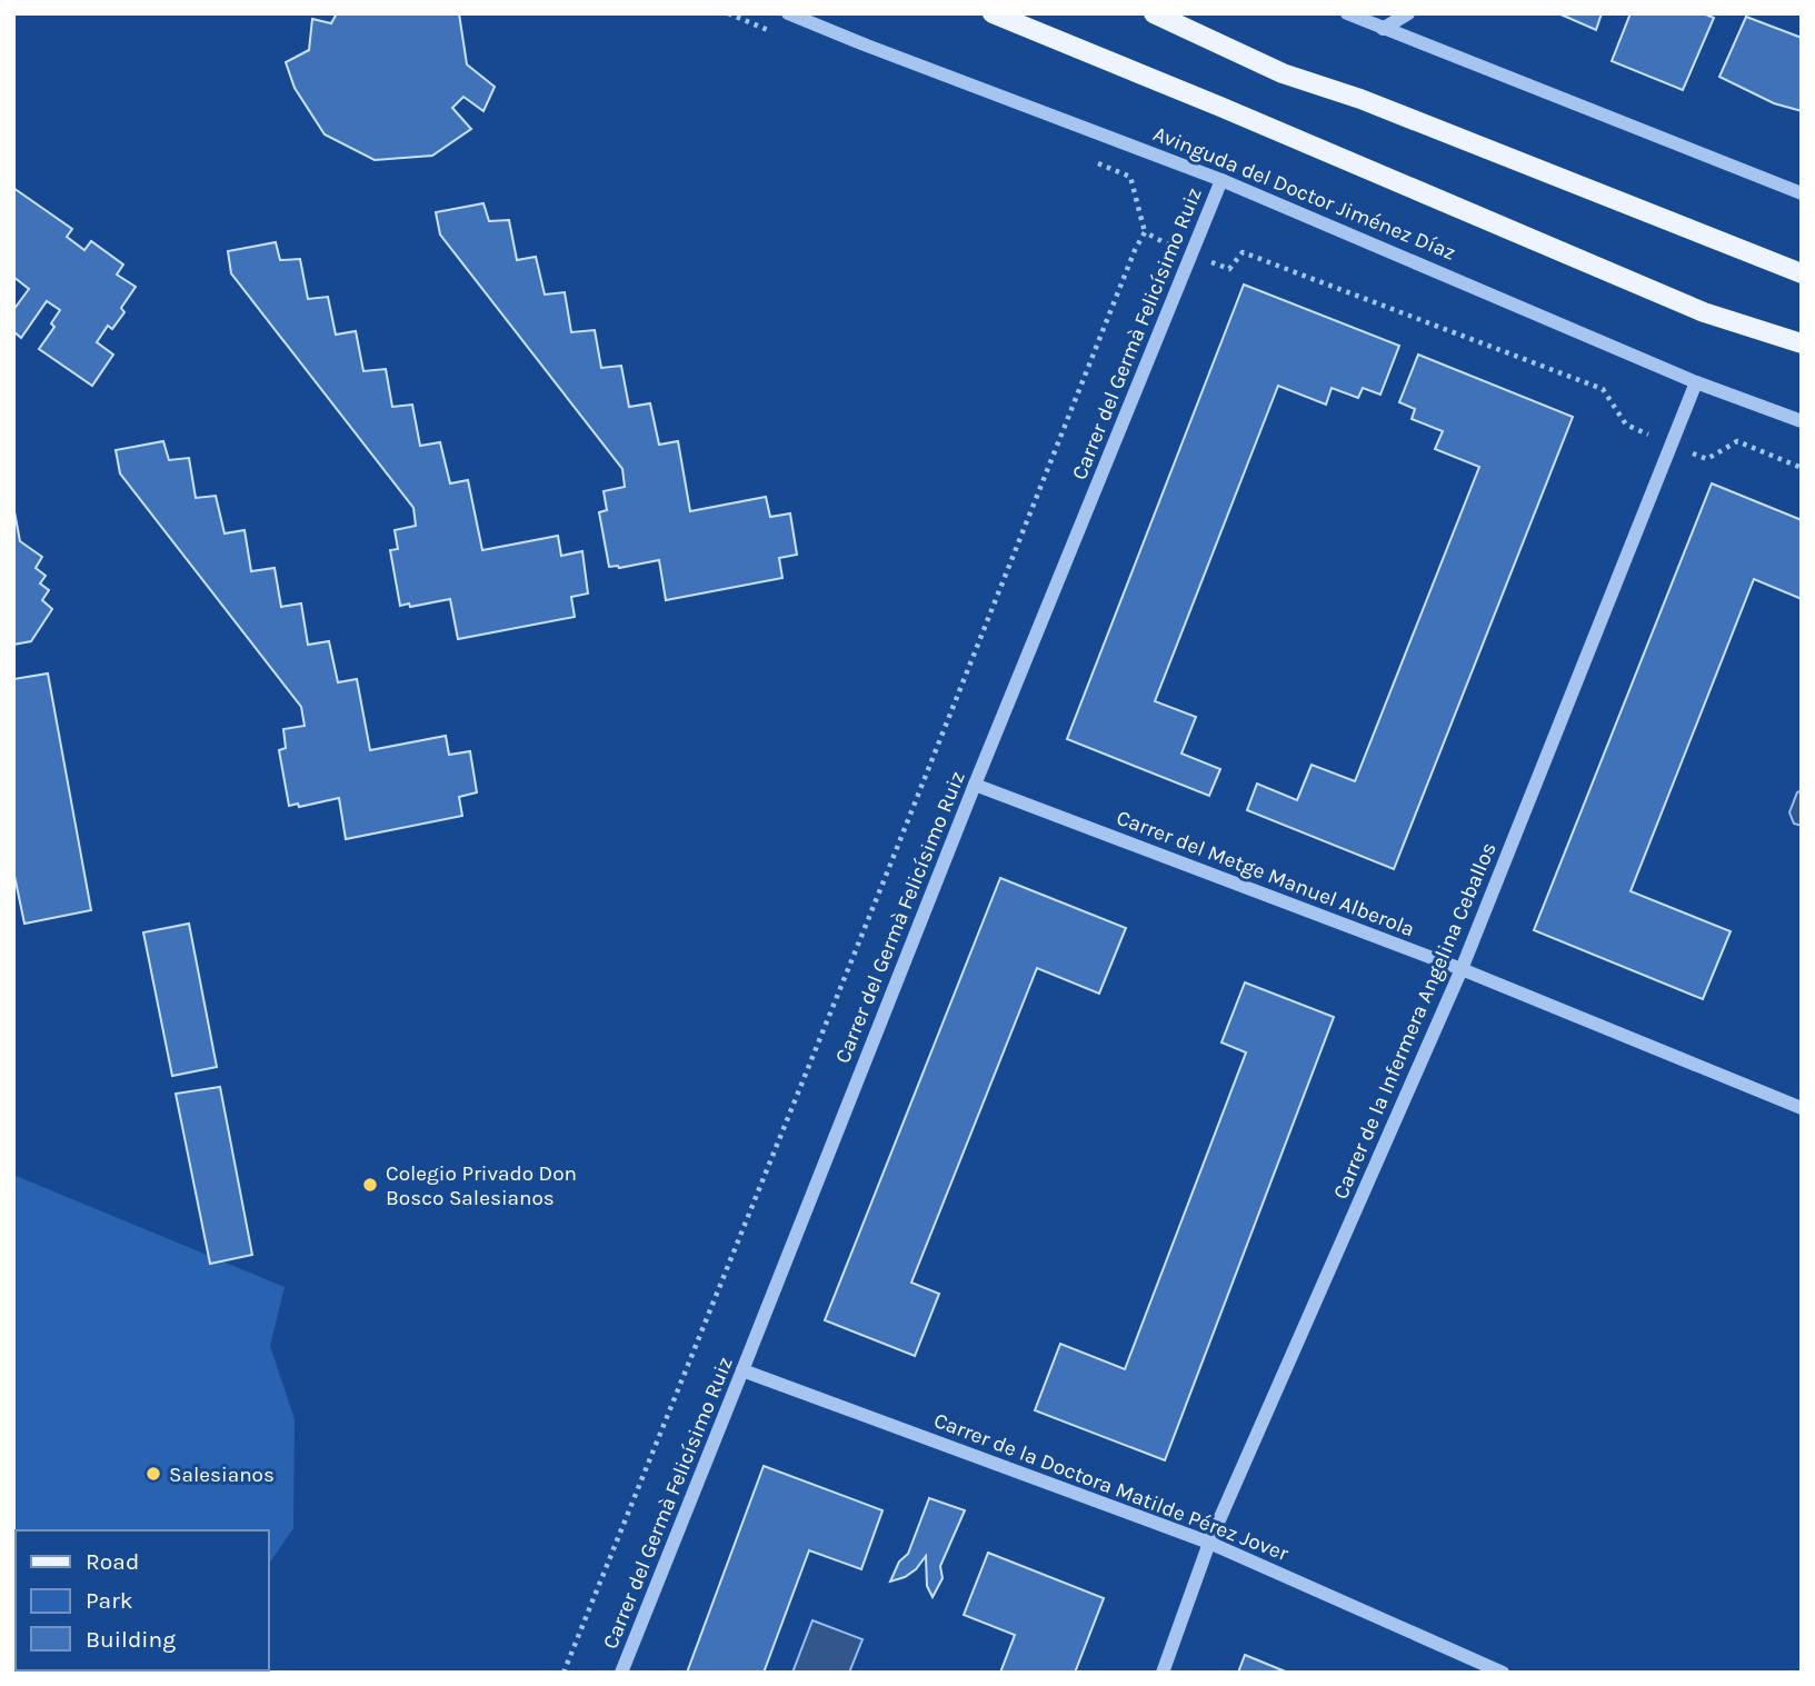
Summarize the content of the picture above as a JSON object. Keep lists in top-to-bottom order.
{
  "streets": {
    "main road": ["Avinguda del Doctor Jiménez Díaz"],
    "street": [
      "Carrer del Germà Felicísimo Ruiz",
      "Carrer del Metge Manuel Alberola",
      "Carrer de la Infermera Angelina Ceballos",
      "Carrer de la Doctora Matilde Pérez Jover"
    ]
  },
  "crossings": [
    ["Avinguda del Doctor Jiménez Díaz", "Carrer del Germà Felicísimo Ruiz"],
    ["Avinguda del Doctor Jiménez Díaz", "Carrer de la Infermera Angelina Ceballos"],
    ["Carrer del Germà Felicísimo Ruiz", "Carrer del Metge Manuel Alberola"],
    ["Carrer del Germà Felicísimo Ruiz", "Carrer de la Doctora Matilde Pérez Jover"],
    ["Carrer del Metge Manuel Alberola", "Carrer de la Infermera Angelina Ceballos"],
    ["Carrer de la Infermera Angelina Ceballos", "Carrer de la Doctora Matilde Pérez Jover"]
  ],
  "places": ["Colegio Privado Don Bosco Salesianos", "Salesianos"],
  "legend": ["Road", "Park", "Building"]
}
